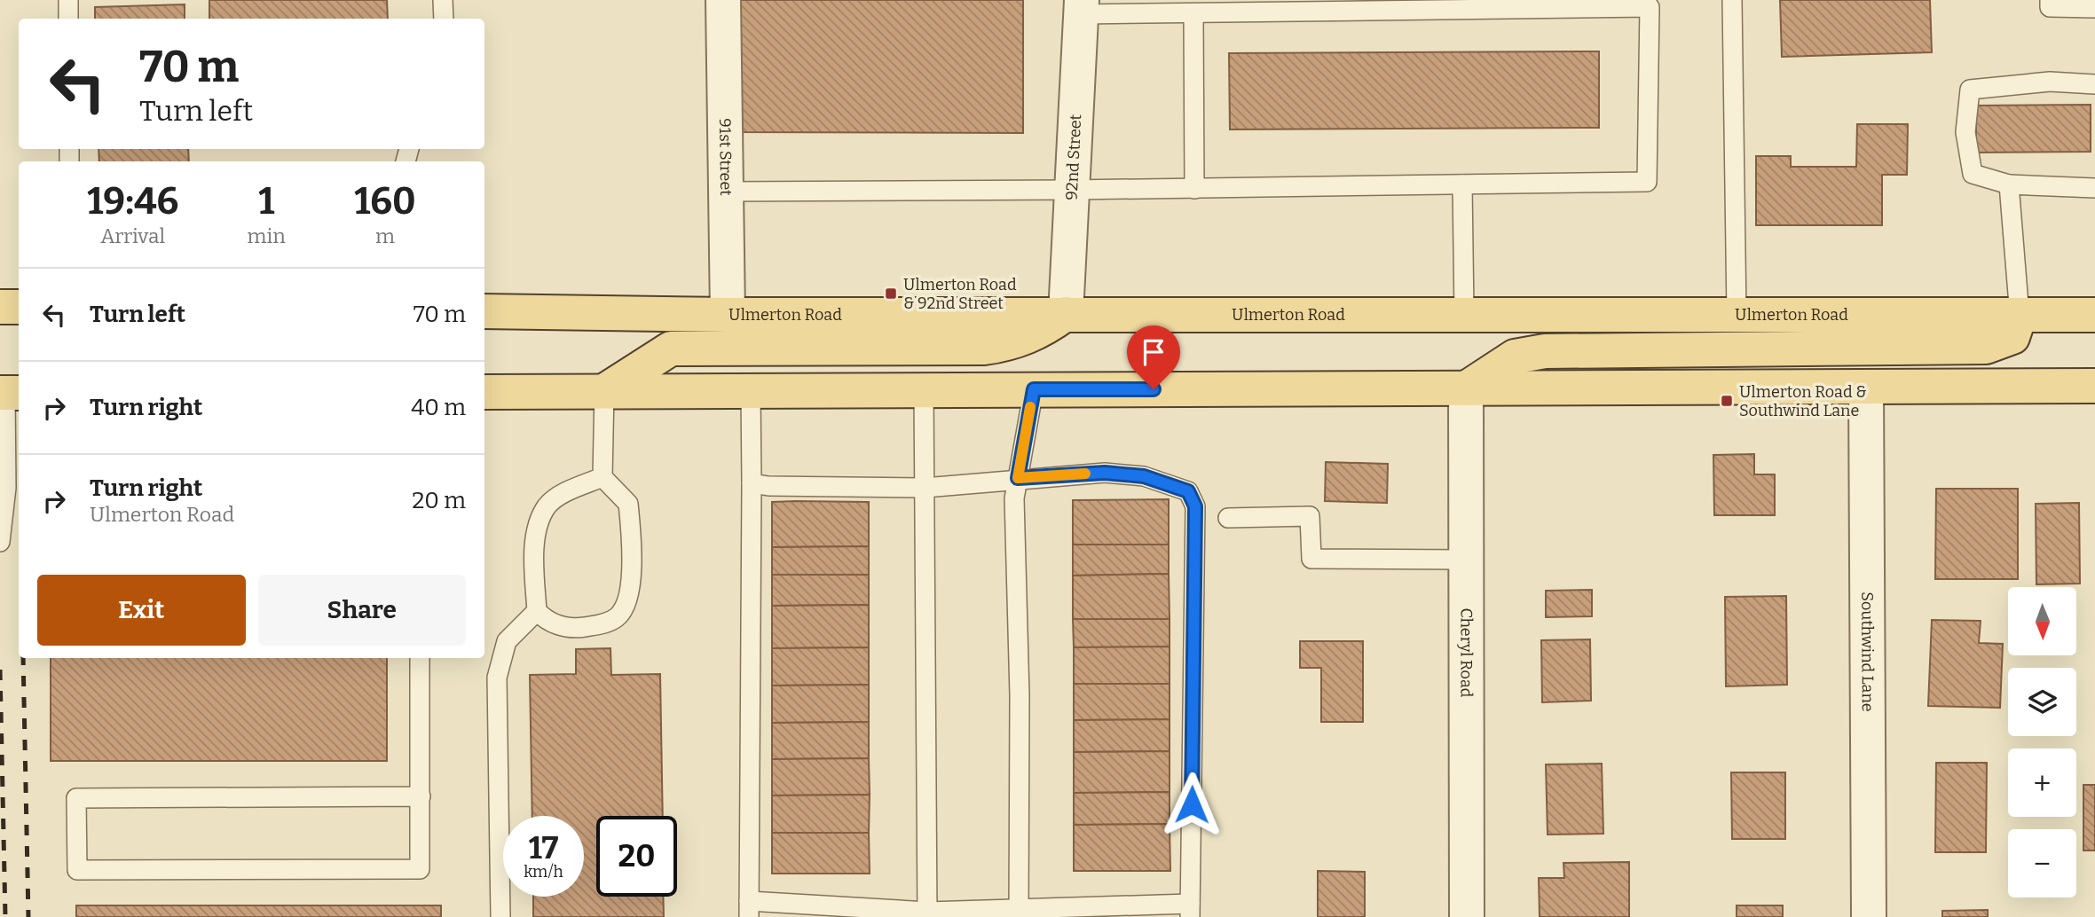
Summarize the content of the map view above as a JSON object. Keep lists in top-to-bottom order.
{
  "streets": {
    "main road": ["Ulmerton Road"],
    "street": [
      "91st Street",
      "92nd Street",
      "Southwind Lane",
      "Cheryl Road"
    ]
  },
  "crossings": [
    ["91st Street", "Ulmerton Road"],
    ["92nd Street", "Ulmerton Road"]
  ],
  "places": {
    "transit": ["Ulmerton Road & 92nd Street", "Ulmerton Road & Southwind Lane"]
  },
  "north": "bottom",
  "page": {
    "turn": ["70 m", "Turn left"],
    "eta": [
      "19:46",
      "Arrival",
      "1",
      "min",
      "160",
      "m"
    ],
    "list": [
      {
        "name": "Turn left",
        "value": "70 m"
      },
      {
        "name": "Turn right",
        "value": "40 m"
      },
      {
        "name": "Turn right",
        "note": "Ulmerton Road",
        "value": "20 m"
      }
    ],
    "buttons": ["Exit", "Share"],
    "map_buttons": ["+", "−"],
    "speed": "17 km/h",
    "limit": "20"
  }
}
